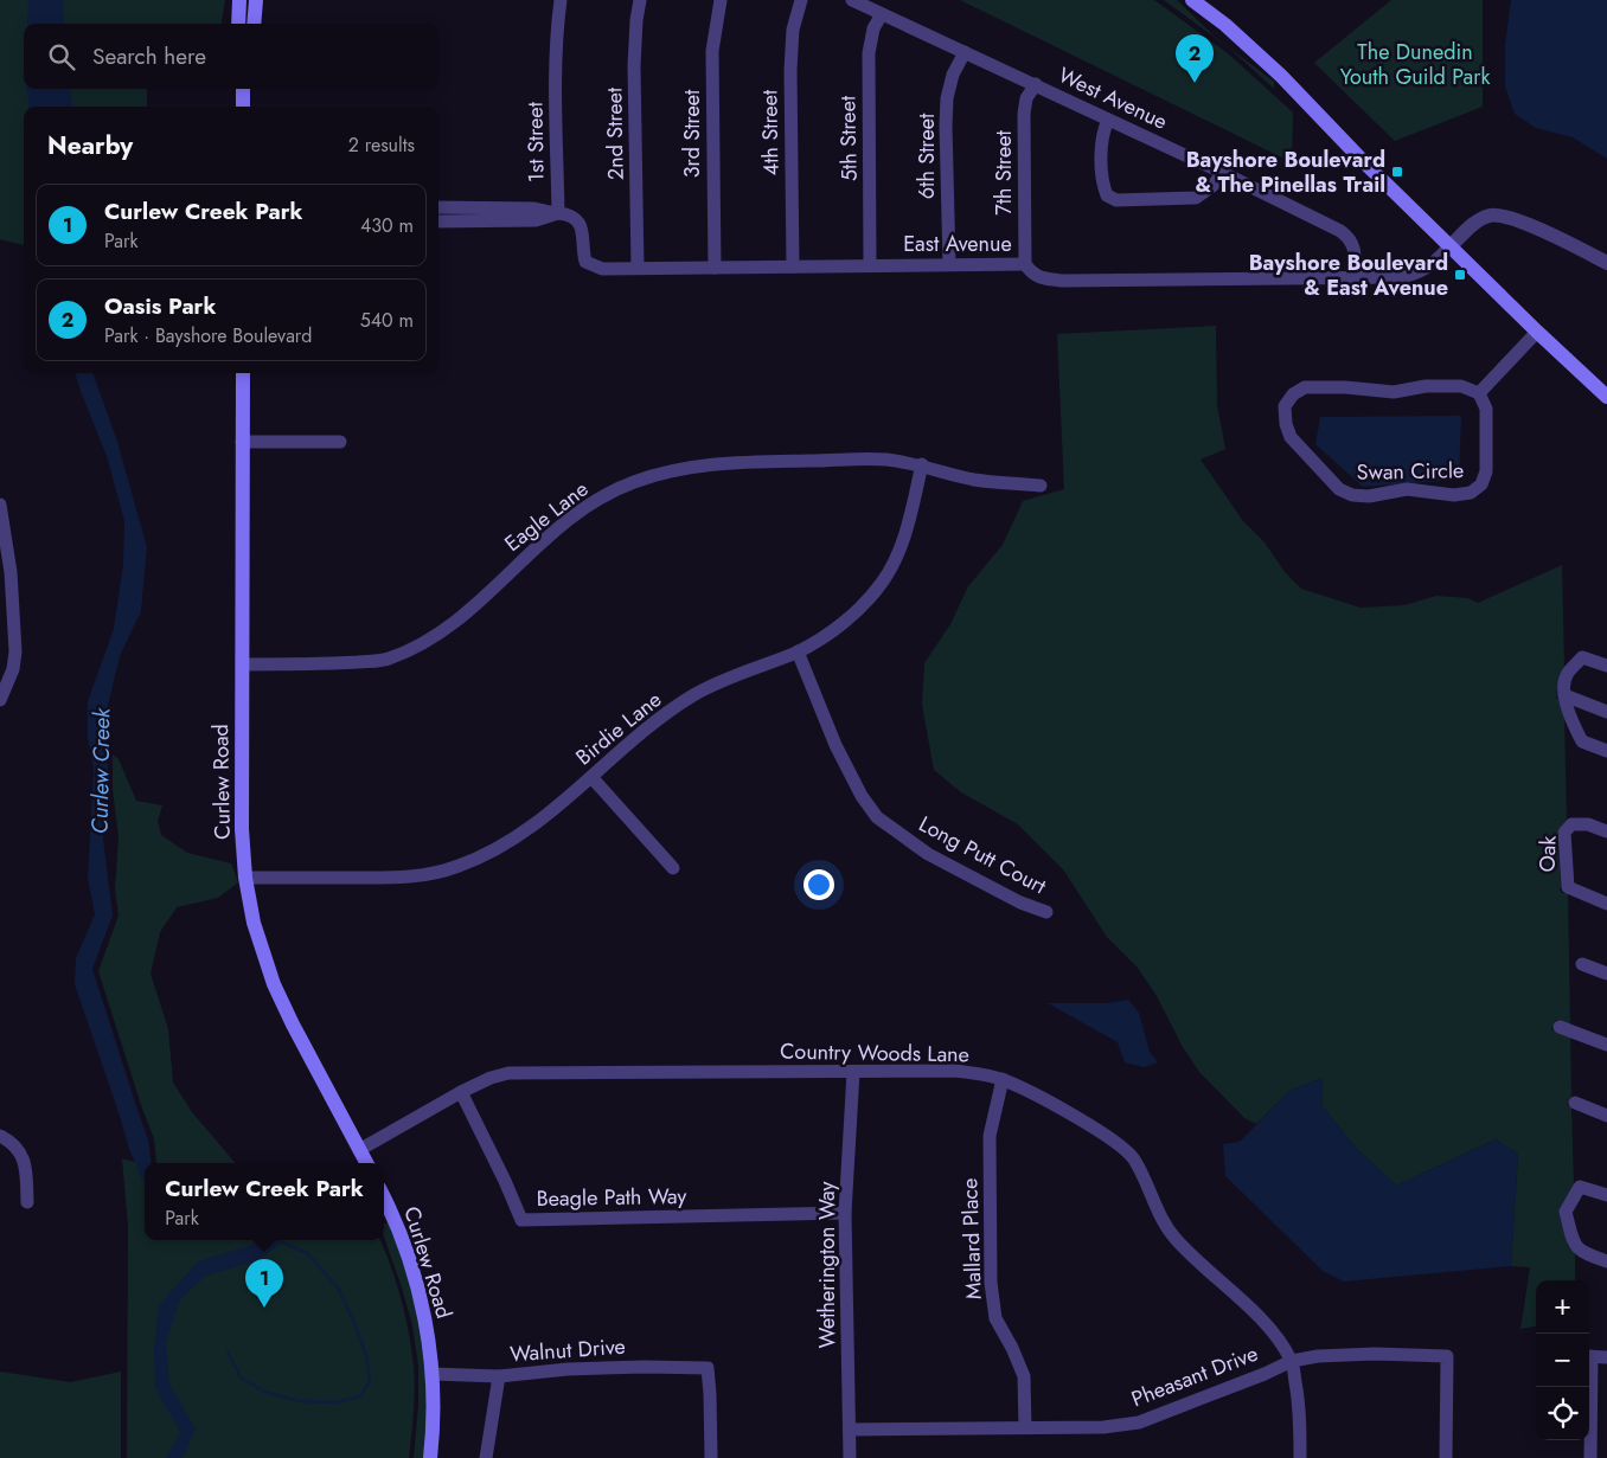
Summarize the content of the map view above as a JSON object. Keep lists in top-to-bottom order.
{
  "streets": {
    "main road": ["Curlew Road"],
    "street": [
      "West Avenue",
      "4th Street",
      "2nd Street",
      "3rd Street",
      "5th Street",
      "1st Street",
      "6th Street",
      "7th Street",
      "East Avenue",
      "Swan Circle",
      "Eagle Lane",
      "Birdie Lane",
      "Oak",
      "Long Putt Court",
      "Country Woods Lane",
      "Beagle Path Way",
      "Mallard Place",
      "Wetherington Way",
      "Walnut Drive",
      "Pheasant Drive"
    ]
  },
  "crossings": [
    ["West Avenue", "5th Street"],
    ["West Avenue", "6th Street"],
    ["West Avenue", "7th Street"],
    ["West Avenue", "East Avenue"],
    ["4th Street", "East Avenue"],
    ["2nd Street", "East Avenue"],
    ["3rd Street", "East Avenue"],
    ["5th Street", "East Avenue"],
    ["1st Street", "East Avenue"],
    ["6th Street", "East Avenue"],
    ["7th Street", "East Avenue"],
    ["Eagle Lane", "Birdie Lane"],
    ["Eagle Lane", "Curlew Road"],
    ["Birdie Lane", "Curlew Road"],
    ["Birdie Lane", "Long Putt Court"],
    ["Curlew Road", "Country Woods Lane"],
    ["Curlew Road", "Walnut Drive"],
    ["Country Woods Lane", "Beagle Path Way"],
    ["Country Woods Lane", "Mallard Place"],
    ["Country Woods Lane", "Wetherington Way"],
    ["Country Woods Lane", "Pheasant Drive"],
    ["Beagle Path Way", "Wetherington Way"],
    ["Mallard Place", "Pheasant Drive"],
    ["Wetherington Way", "Pheasant Drive"]
  ],
  "water": ["Curlew Creek"],
  "parks": ["The Dunedin Youth Guild Park"],
  "places": {
    "transit": ["Bayshore Boulevard & The Pinellas Trail", "Bayshore Boulevard & East Avenue"]
  },
  "page": {
    "search": "Search here",
    "pins": ["2", "1"],
    "heading": ["Nearby", "2 results"],
    "list": [
      {
        "mark": "1",
        "name": "Curlew Creek Park",
        "note": "Park",
        "value": "430 m"
      },
      {
        "mark": "2",
        "name": "Oasis Park",
        "note": "Park · Bayshore Boulevard",
        "value": "540 m"
      }
    ],
    "popup": ["Curlew Creek Park", "Park"],
    "map_buttons": ["+", "−"]
  }
}
